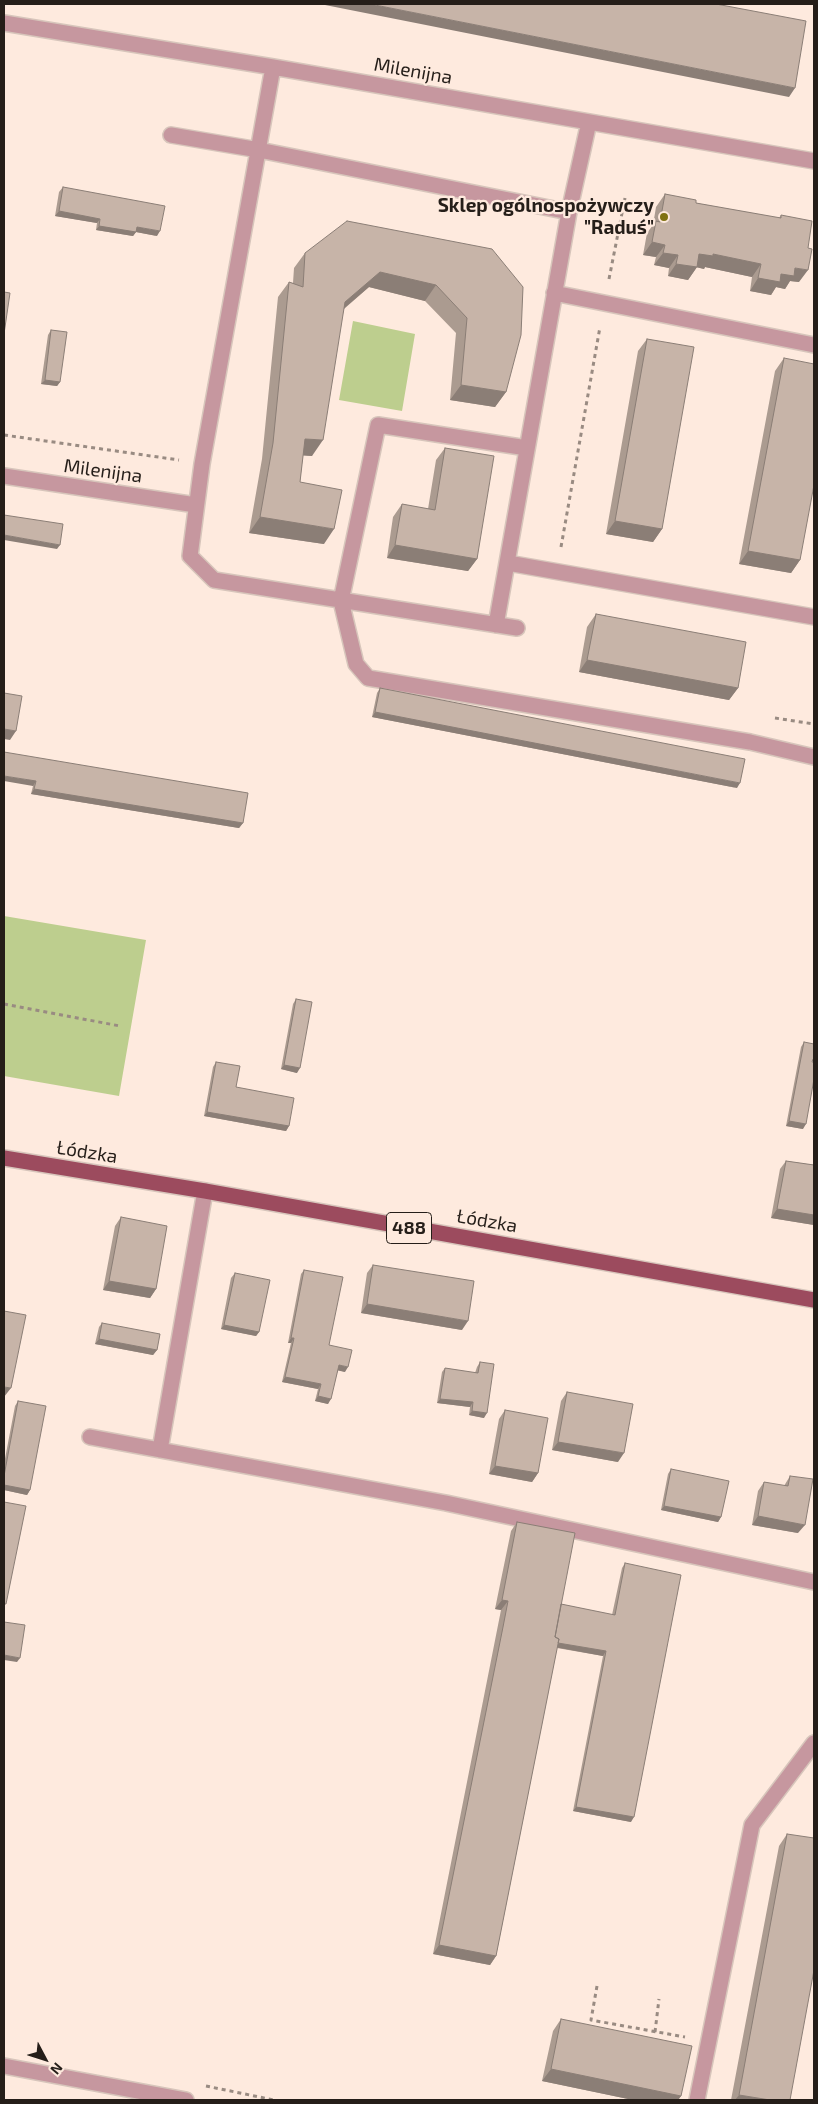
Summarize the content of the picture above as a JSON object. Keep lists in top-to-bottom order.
{
  "streets": {
    "main road": ["Łódzka", "488"],
    "street": ["Milenijna"]
  },
  "places": ["Sklep ogólnospożywczy \"Raduś\""],
  "north": "bottom right"
}
